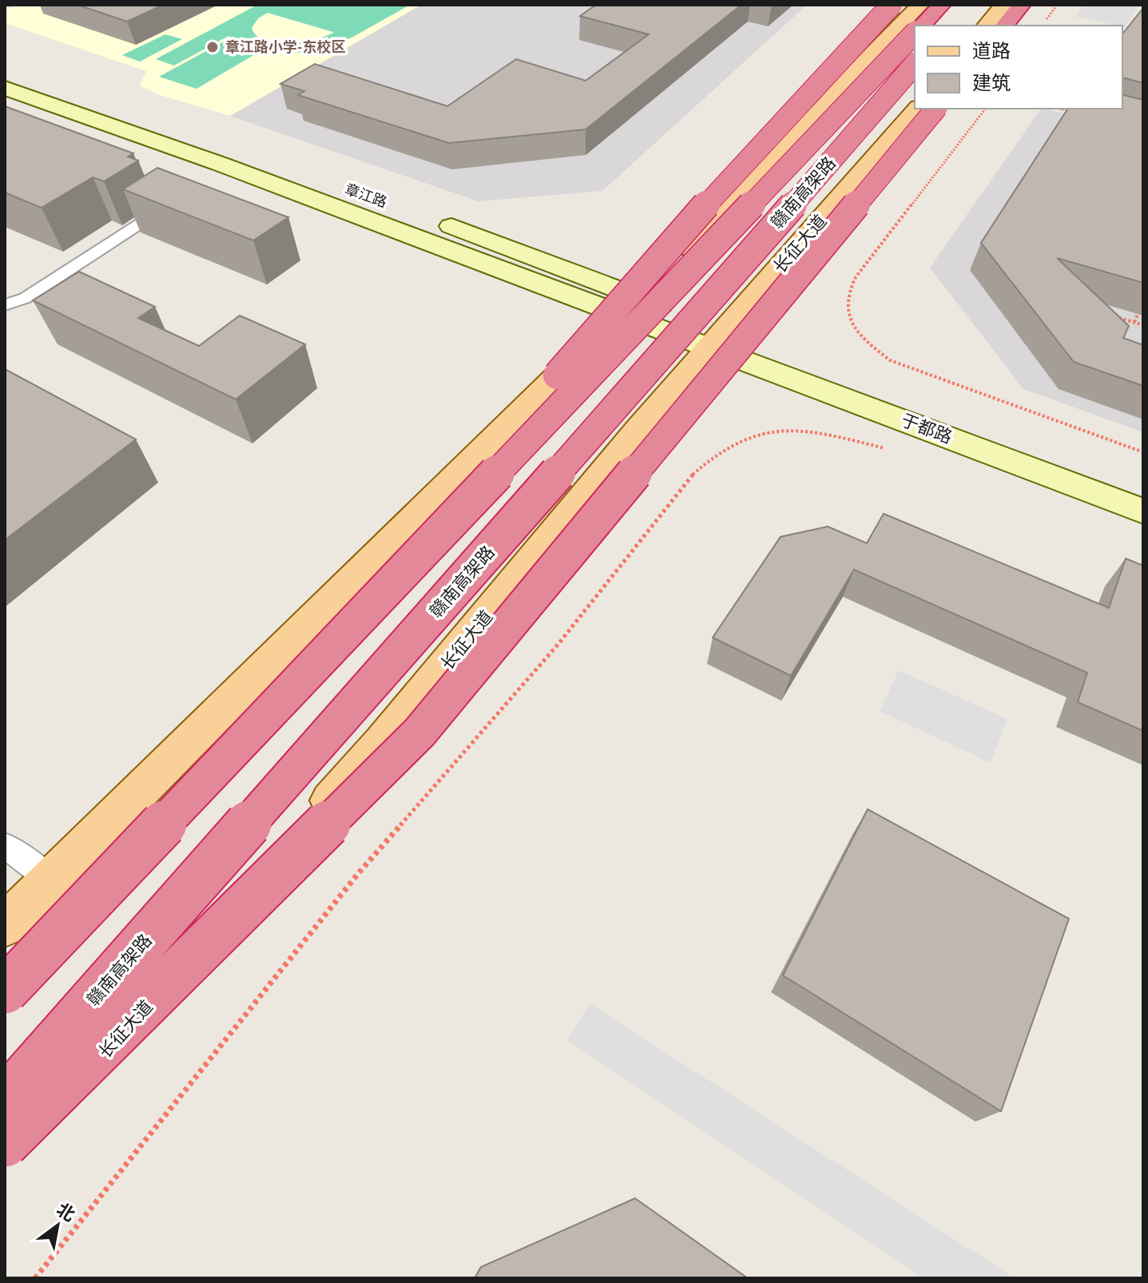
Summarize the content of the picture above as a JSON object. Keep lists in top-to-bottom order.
{
  "streets": {
    "highway": ["赣南高架路"],
    "main road": ["章江路", "长征大道", "于都路"]
  },
  "crossings": [
    ["章江路", "长征大道"],
    ["章江路", "于都路"],
    ["长征大道", "于都路"]
  ],
  "places": ["章江路小学-东校区"],
  "legend": ["道路", "建筑"],
  "north": "top right"
}
